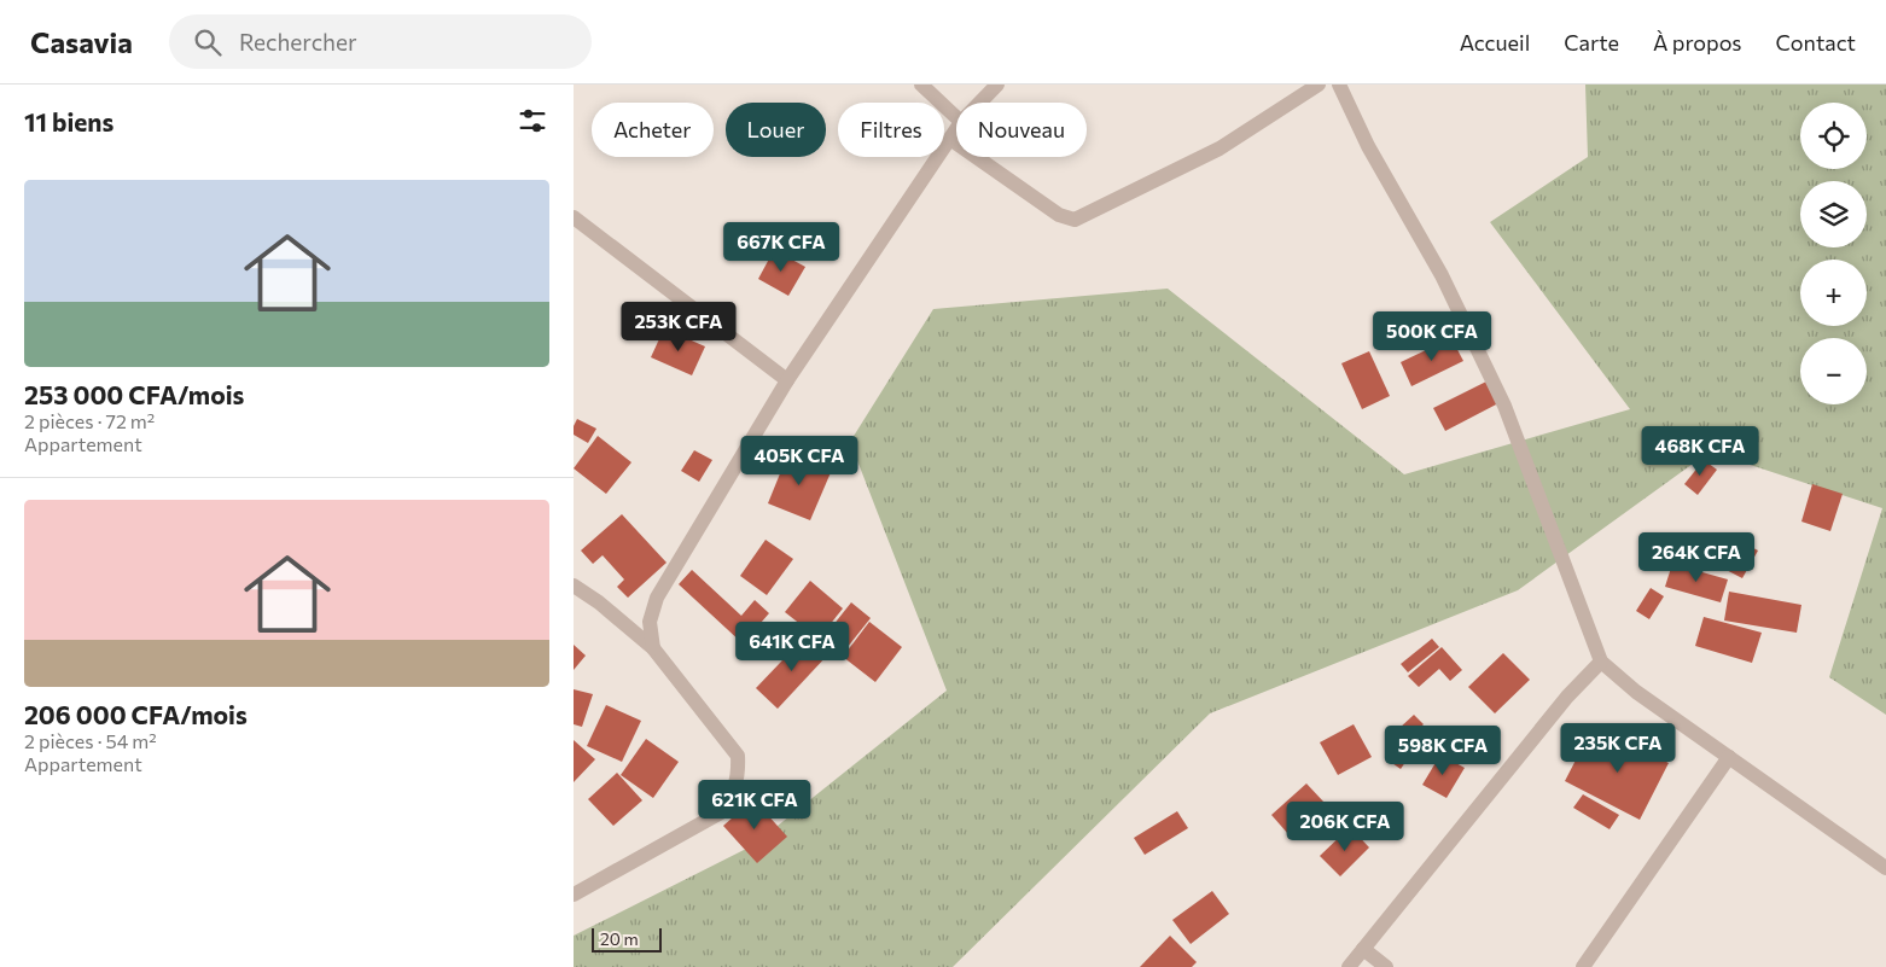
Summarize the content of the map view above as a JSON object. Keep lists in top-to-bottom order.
{
  "scale_bar": "20 m",
  "page": {
    "header": "Casavia",
    "search": "Rechercher",
    "nav": [
      "Accueil",
      "Carte",
      "À propos",
      "Contact"
    ],
    "heading": "11 biens",
    "map_buttons": ["+", "−"],
    "chip": [
      "Acheter",
      "Louer",
      "Filtres",
      "Nouveau"
    ],
    "list": [
      {
        "name": "253 000 CFA/mois",
        "note": "2 pièces · 72 m² · Appartement"
      },
      {
        "name": "206 000 CFA/mois",
        "note": "2 pièces · 54 m² · Appartement"
      }
    ],
    "price": [
      "667K CFA",
      "253K CFA",
      "500K CFA",
      "468K CFA",
      "405K CFA",
      "264K CFA",
      "641K CFA",
      "235K CFA",
      "598K CFA",
      "621K CFA",
      "206K CFA"
    ],
    "scale": "20 m"
  }
}
